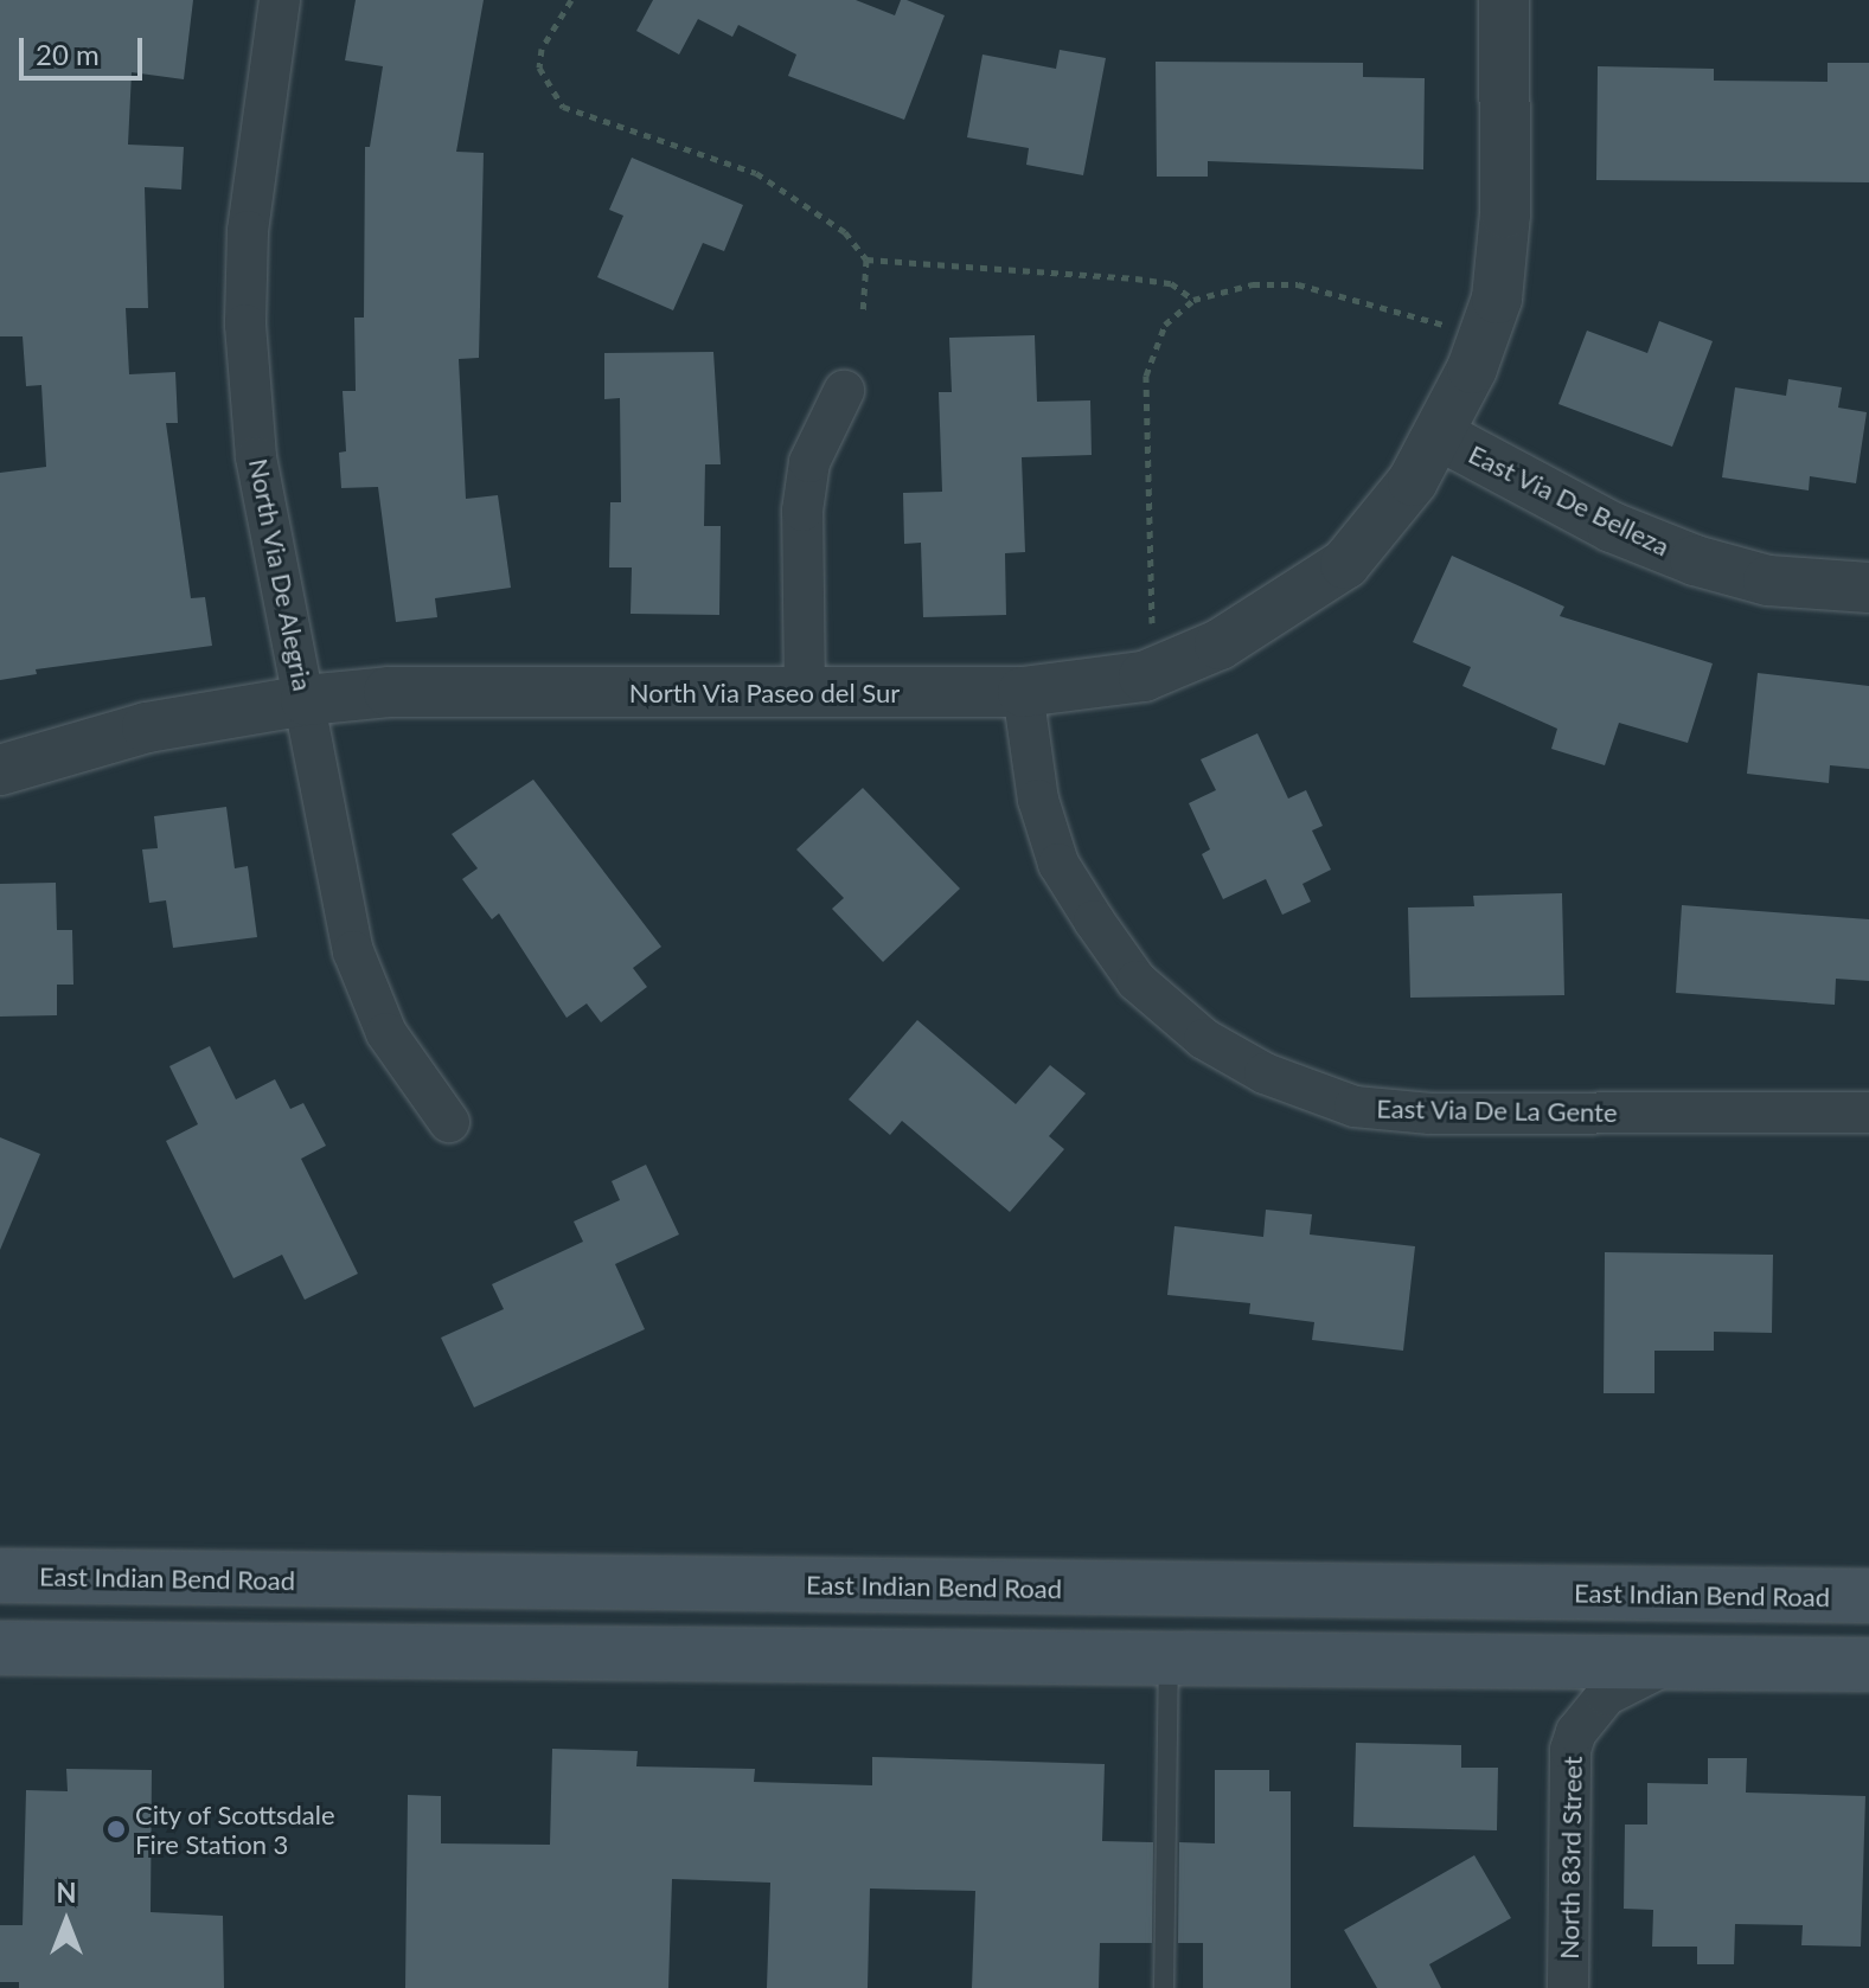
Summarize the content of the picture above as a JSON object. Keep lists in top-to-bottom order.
{
  "streets": {
    "main road": ["East Indian Bend Road"],
    "street": [
      "East Via De Belleza",
      "North Via De Alegria",
      "North Via Paseo del Sur",
      "East Via De La Gente",
      "North 83rd Street"
    ]
  },
  "crossings": [
    ["East Via De Belleza", "North Via Paseo del Sur"],
    ["North Via De Alegria", "North Via Paseo del Sur"],
    ["North Via Paseo del Sur", "East Via De La Gente"]
  ],
  "places": ["City of Scottsdale Fire Station 3"],
  "scale_bar": "20 m",
  "north": "top"
}
